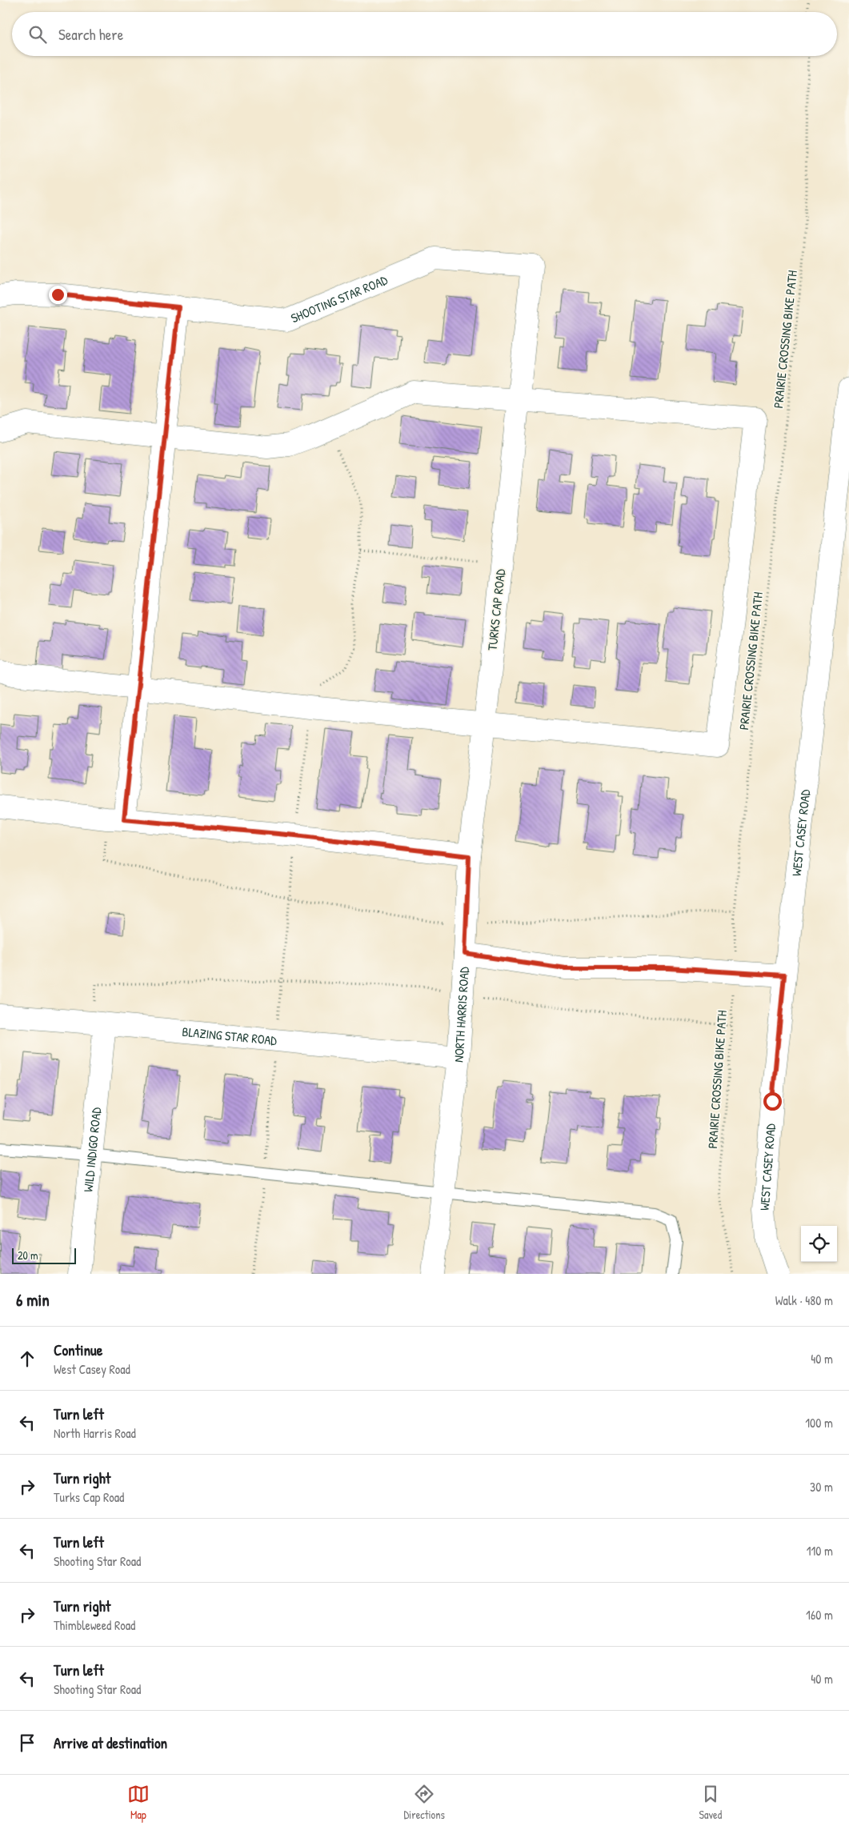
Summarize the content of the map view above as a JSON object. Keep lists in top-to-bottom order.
{
  "streets": {
    "street": [
      "SHOOTING STAR ROAD",
      "TURKS CAP ROAD",
      "WEST CASEY ROAD",
      "NORTH HARRIS ROAD",
      "BLAZING STAR ROAD",
      "WILD INDIGO ROAD"
    ],
    "path": ["PRAIRIE CROSSING BIKE PATH"]
  },
  "crossings": [
    ["SHOOTING STAR ROAD", "TURKS CAP ROAD"],
    ["PRAIRIE CROSSING BIKE PATH", "NORTH HARRIS ROAD"],
    ["TURKS CAP ROAD", "NORTH HARRIS ROAD"],
    ["WEST CASEY ROAD", "NORTH HARRIS ROAD"],
    ["NORTH HARRIS ROAD", "BLAZING STAR ROAD"],
    ["BLAZING STAR ROAD", "WILD INDIGO ROAD"]
  ],
  "scale_bar": "20 m",
  "page": {
    "search": "Search here",
    "scale": "20 m",
    "heading": ["6 min", "Walk · 480 m"],
    "list": [
      ["Continue", "West Casey Road", "40 m"],
      ["Turn left", "North Harris Road", "100 m"],
      ["Turn right", "Turks Cap Road", "30 m"],
      ["Turn left", "Shooting Star Road", "110 m"],
      ["Turn right", "Thimbleweed Road", "160 m"],
      ["Turn left", "Shooting Star Road", "40 m"],
      "Arrive at destination"
    ],
    "nav": ["Map", "Directions", "Saved"]
  }
}
